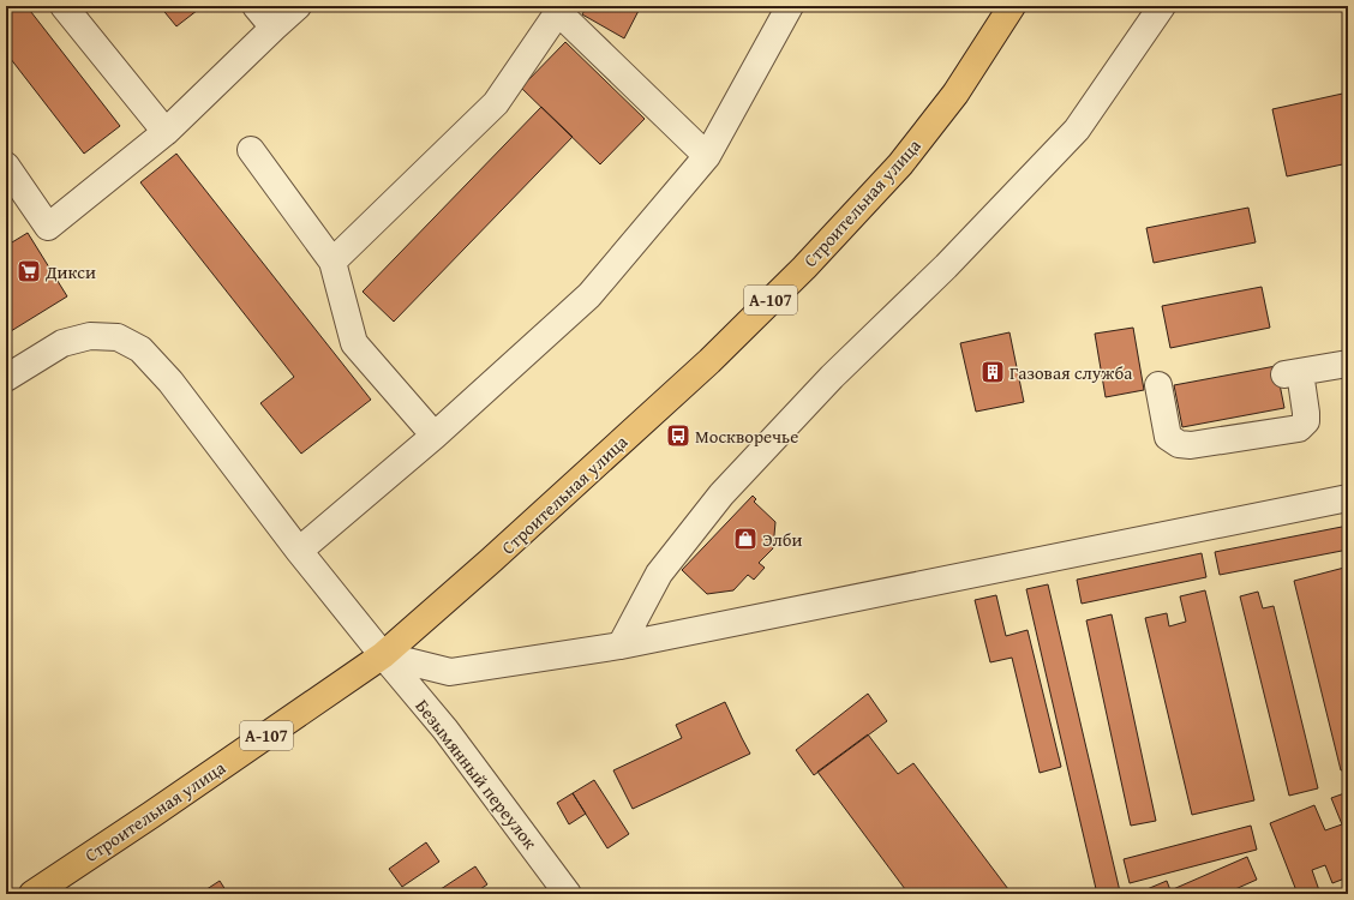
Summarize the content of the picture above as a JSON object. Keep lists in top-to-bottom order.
{
  "streets": {
    "highway": ["Строительная улица", "А-107"],
    "street": ["Безымянный переулок"]
  },
  "crossings": [
    ["Строительная улица", "Безымянный переулок"]
  ],
  "places": {
    "supermarket": ["Дикси"],
    "building": ["Газовая служба"],
    "bus stop": ["Москворечье"],
    "shop": ["Элби"]
  }
}
